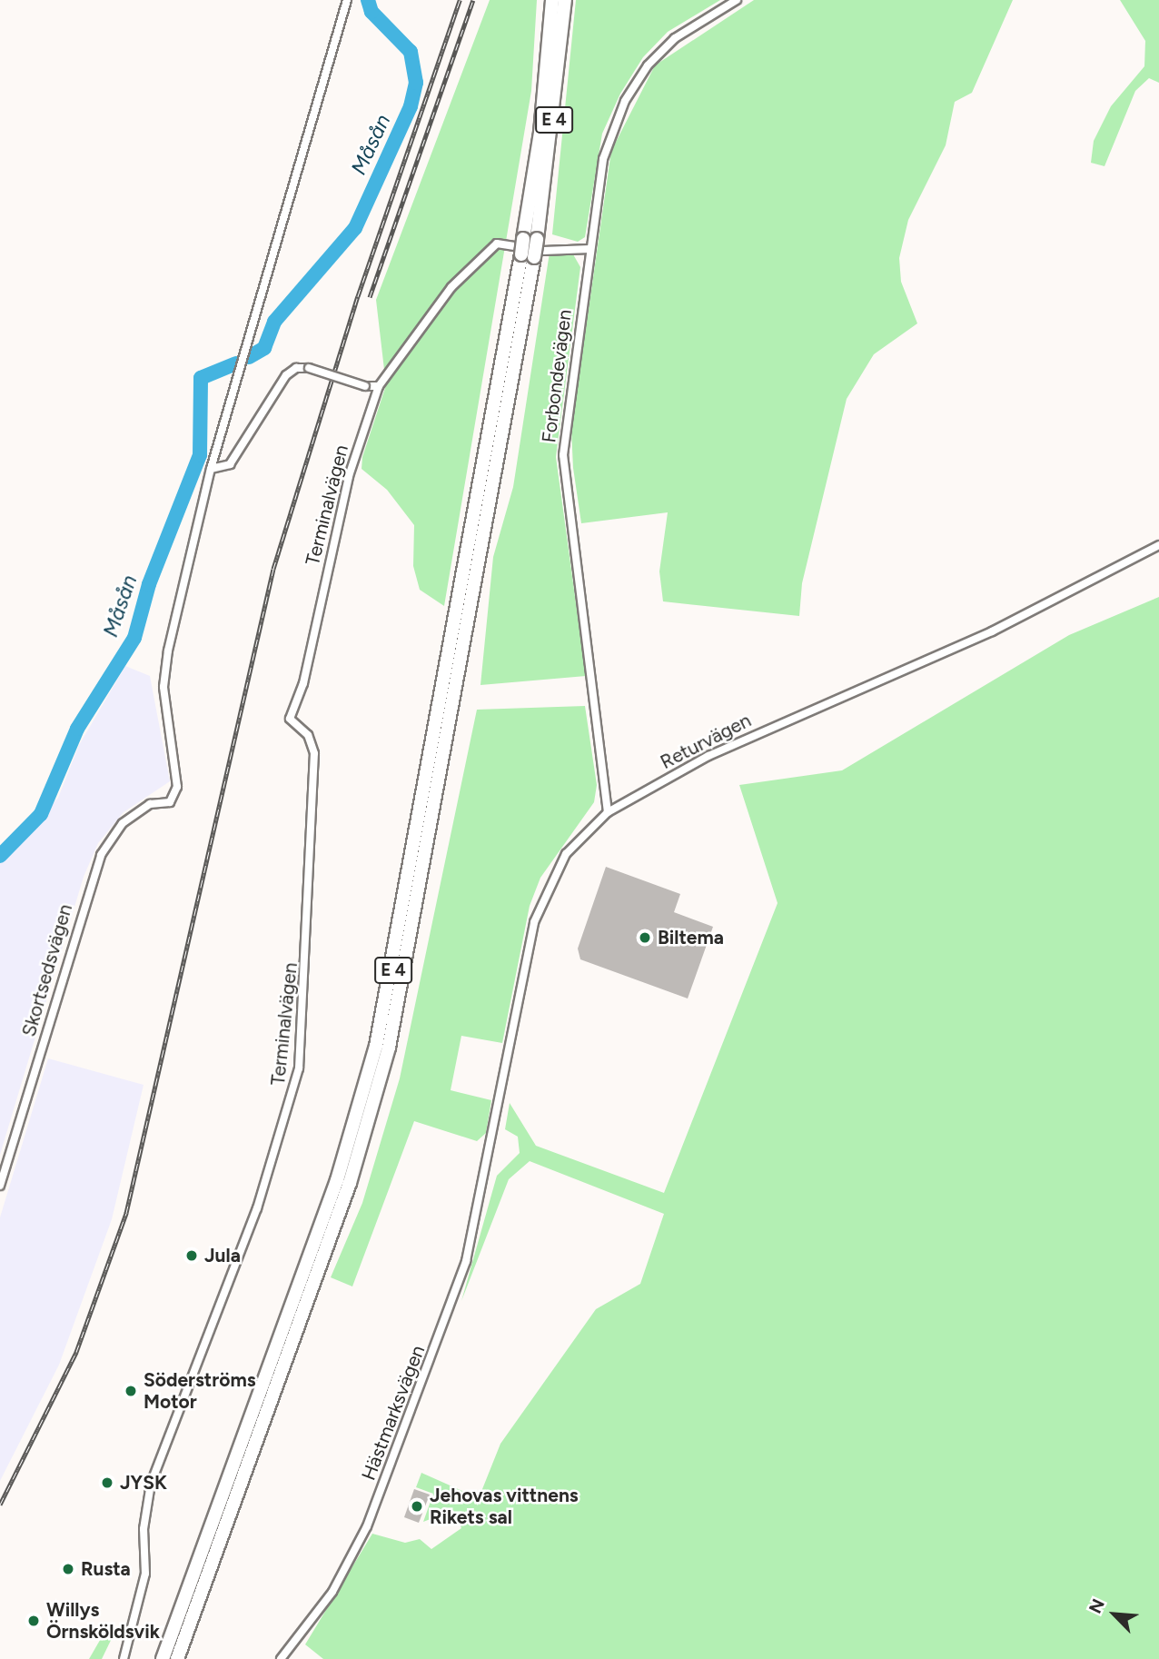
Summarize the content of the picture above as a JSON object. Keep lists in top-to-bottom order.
{
  "streets": {
    "highway": ["E 4"],
    "street": [
      "Forbondevägen",
      "Terminalvägen",
      "Returvägen",
      "Skortsedsvägen",
      "Hästmarksvägen"
    ]
  },
  "crossings": [
    ["Forbondevägen", "Returvägen"],
    ["Returvägen", "Hästmarksvägen"]
  ],
  "water": ["Måsån"],
  "places": [
    "Biltema",
    "Jula",
    "Söderströms Motor",
    "JYSK",
    "Jehovas vittnens Rikets sal",
    "Rusta",
    "Willys Örnsköldsvik"
  ],
  "north": "top left"
}
